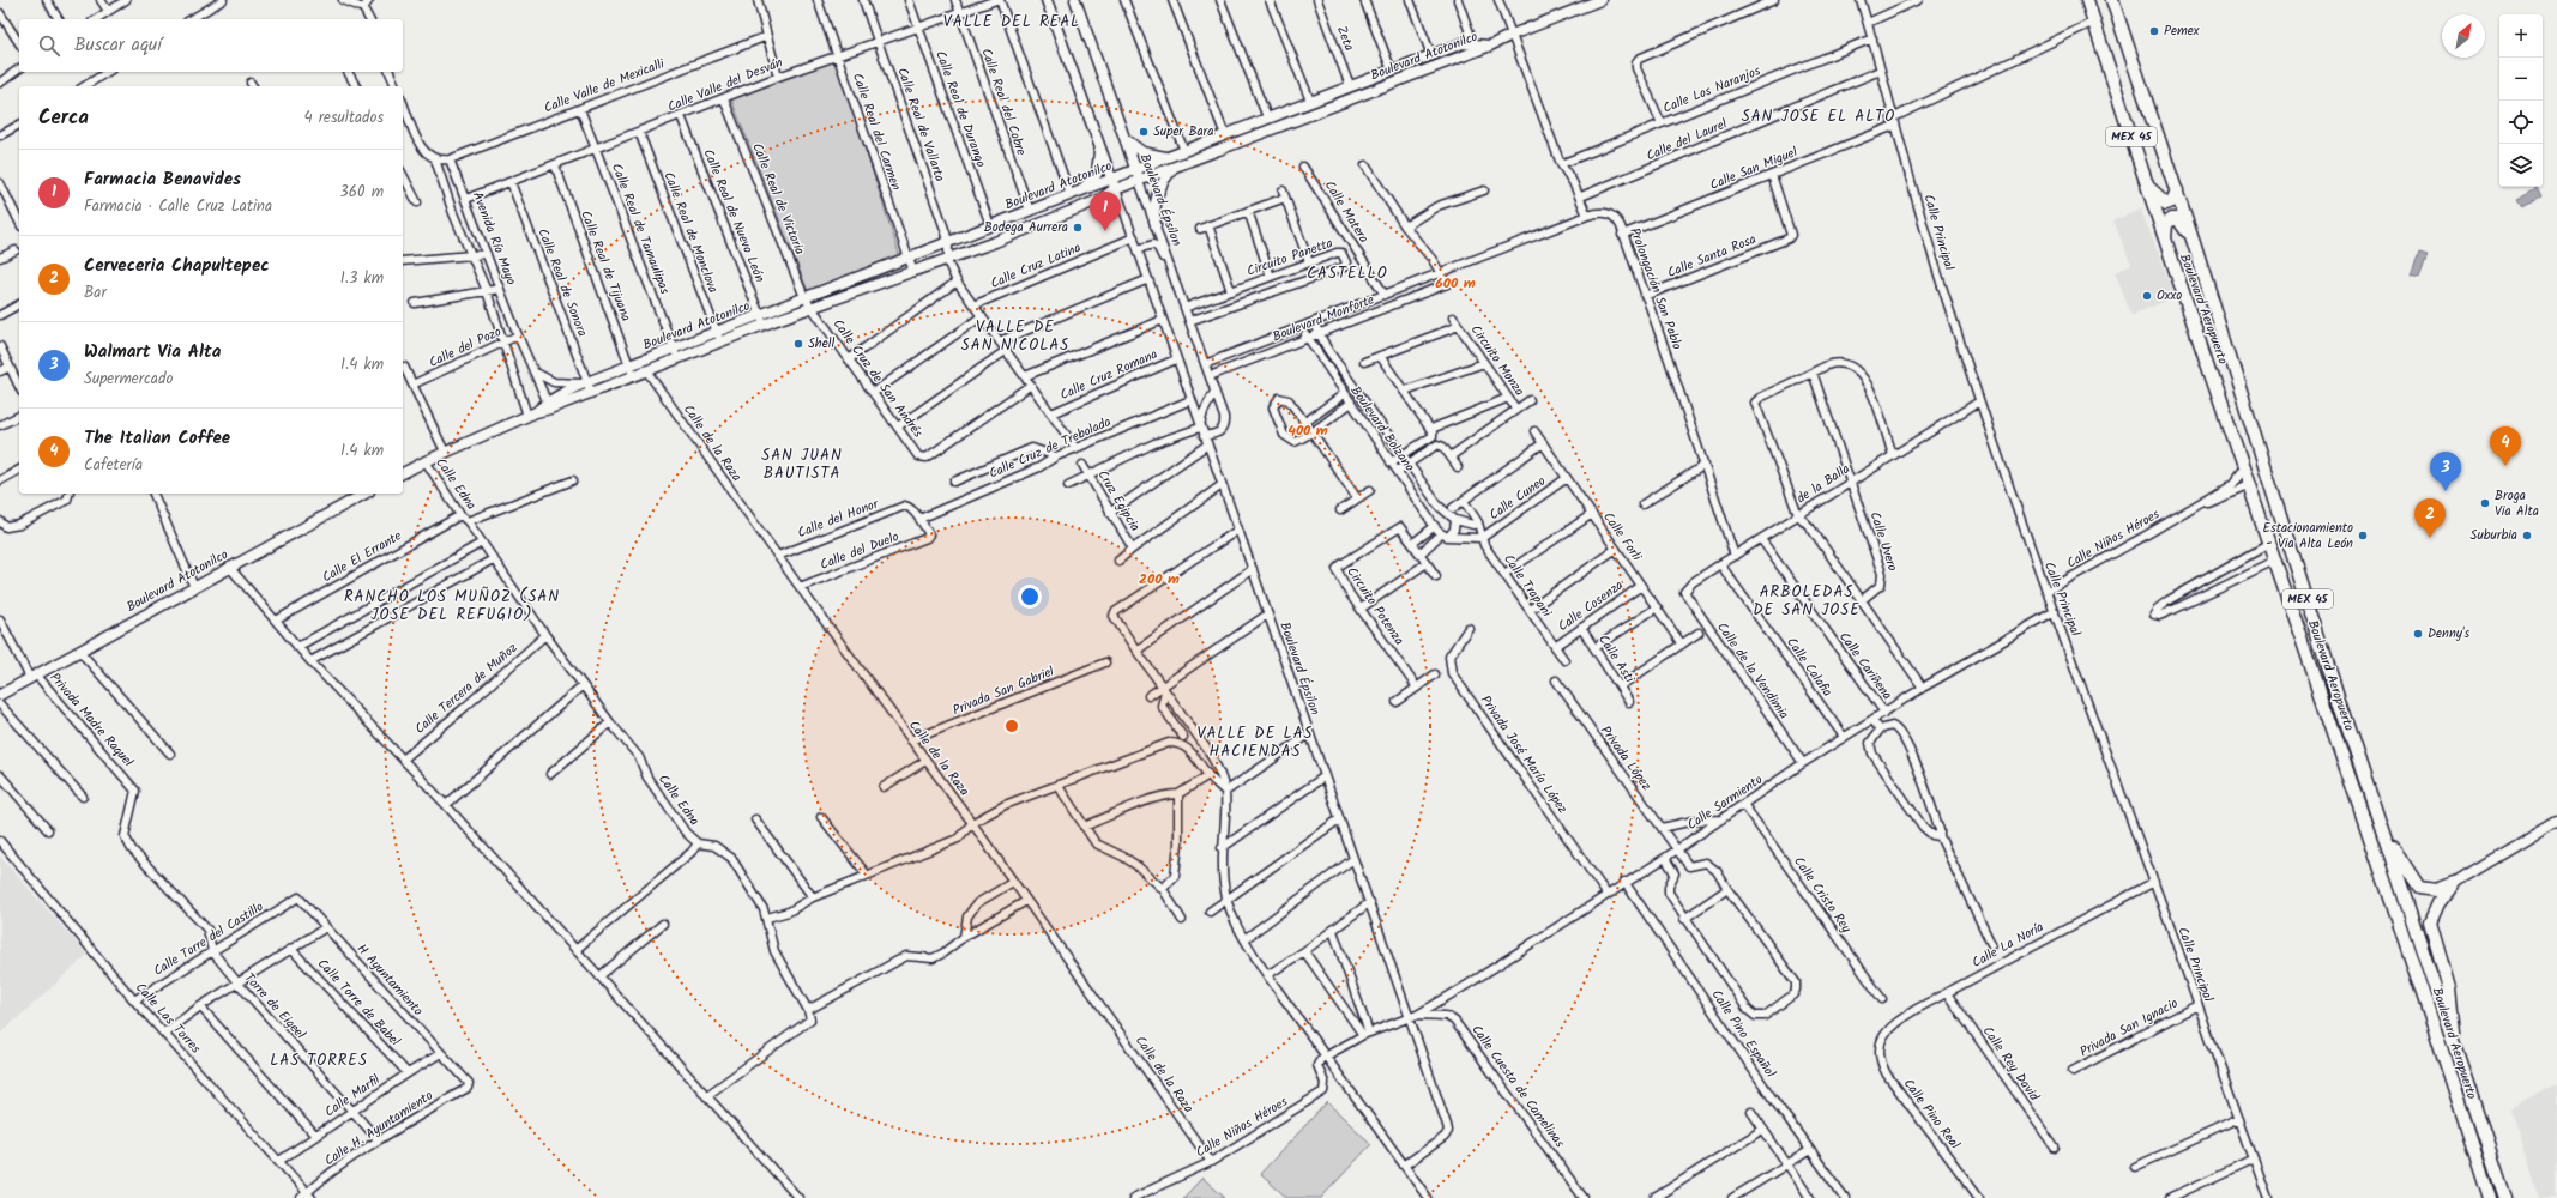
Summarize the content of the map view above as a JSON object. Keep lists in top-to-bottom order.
{
  "streets": {
    "highway": ["MEX 45", "Boulevard Aeropuerto"],
    "street": [
      "Zeta",
      "Boulevard Atotonilco",
      "Calle Valle del Desván",
      "Calle Valle de Mexicalli",
      "Calle Los Naranjos",
      "Calle Real del Cobre",
      "Calle Real de Durango",
      "Calle Real de Vallarta",
      "Calle Real del Carmen",
      "Calle del Laurel",
      "Calle San Miguel",
      "Calle Real de Victoria",
      "Boulevard Épsilon",
      "Calle Matera",
      "Calle Real de Nuevo León",
      "Calle Real de Tamaulipas",
      "Calle Real de Monclova",
      "Calle Principal",
      "Avenida Río Mayo",
      "Calle Santa Rosa",
      "Circuito Panetta",
      "Calle Real de Tijuana",
      "Calle Cruz Latina",
      "Calle Real de Sonora",
      "Prolongación San Pablo",
      "Boulevard Monforte",
      "Calle del Pozo",
      "Circuito Monza",
      "Calle Cruz Romana",
      "Calle Cruz de San Andrés",
      "Boulevard Bolzano",
      "Calle de la Raza",
      "Calle Cruz de Trebolada",
      "Calle Edna",
      "de la Balla",
      "Calle Cuneo",
      "Cruz Egipcia",
      "Calle del Honor",
      "Calle Forli",
      "Calle Niños Héroes",
      "Calle Uvero",
      "Calle del Duelo",
      "Calle El Errante",
      "Calle Trapani",
      "Circuito Potenza",
      "Calle Cosenza",
      "Calle Asti",
      "Calle Cariñena",
      "Calle Calafia",
      "Calle de la Vendimia",
      "Calle Tercera de Muñoz",
      "Privada San Gabriel",
      "Privada Madre Raquel",
      "Privada José María López",
      "Privada López",
      "Calle Sarmiento",
      "Calle Cristo Rey",
      "Calle Torre del Castillo",
      "Calle La Noría",
      "H Ayuntamiento",
      "Calle Torre de Babel",
      "Torre de Eigeel",
      "Calle Las Torres",
      "Privada San Ignacio",
      "Calle Pino Español",
      "Calle Rey David",
      "Calle Cuesta de Camelinas",
      "Calle Marfil",
      "Calle Pino Real",
      "Calle H. Ayuntamiento"
    ]
  },
  "crossings": [
    ["Zeta", "Boulevard Atotonilco"],
    ["Boulevard Atotonilco", "Calle Real del Cobre"],
    ["Boulevard Atotonilco", "Calle Real de Durango"],
    ["Boulevard Atotonilco", "Calle Real de Vallarta"],
    ["Boulevard Atotonilco", "Calle Real del Carmen"],
    ["Boulevard Atotonilco", "Calle Real de Victoria"],
    ["Boulevard Atotonilco", "Boulevard Épsilon"],
    ["Boulevard Atotonilco", "Calle Real de Nuevo León"],
    ["Boulevard Atotonilco", "Calle Real de Tamaulipas"],
    ["Boulevard Atotonilco", "Calle Real de Monclova"],
    ["Boulevard Atotonilco", "Avenida Río Mayo"],
    ["Boulevard Atotonilco", "Calle Real de Tijuana"],
    ["Boulevard Atotonilco", "Calle Real de Sonora"],
    ["Boulevard Atotonilco", "Calle Cruz de San Andrés"],
    ["Boulevard Atotonilco", "Calle de la Raza"],
    ["Boulevard Atotonilco", "Calle Edna"],
    ["Boulevard Atotonilco", "Privada Madre Raquel"],
    ["Calle Valle del Desván", "Calle Real del Cobre"],
    ["Calle Valle del Desván", "Calle Real de Durango"],
    ["Calle Valle del Desván", "Calle Real de Vallarta"],
    ["Calle Valle del Desván", "Calle Real del Carmen"],
    ["Calle Valle del Desván", "Calle Real de Victoria"],
    ["Calle Valle del Desván", "Calle Real de Nuevo León"],
    ["Calle Valle del Desván", "Calle Real de Tamaulipas"],
    ["Calle Valle del Desván", "Calle Real de Monclova"],
    ["Calle Valle del Desván", "Avenida Río Mayo"],
    ["Calle Valle del Desván", "Calle Real de Tijuana"],
    ["Calle Valle del Desván", "Calle Real de Sonora"],
    ["Calle Valle de Mexicalli", "Calle Real de Tamaulipas"],
    ["Calle Valle de Mexicalli", "Avenida Río Mayo"],
    ["Calle Los Naranjos", "Calle Principal"],
    ["Calle del Laurel", "Calle Principal"],
    ["Calle San Miguel", "Calle Principal"],
    ["Calle San Miguel", "Calle Santa Rosa"],
    ["Calle San Miguel", "Prolongación San Pablo"],
    ["Calle San Miguel", "Boulevard Aeropuerto"],
    ["Calle Real de Victoria", "Calle Cruz de San Andrés"],
    ["Boulevard Épsilon", "Circuito Panetta"],
    ["Boulevard Épsilon", "Calle Cruz Latina"],
    ["Boulevard Épsilon", "Boulevard Monforte"],
    ["Boulevard Épsilon", "Calle Cruz Romana"],
    ["Boulevard Épsilon", "Calle Cruz de Trebolada"],
    ["Boulevard Épsilon", "Calle Sarmiento"],
    ["Boulevard Épsilon", "Calle Cuesta de Camelinas"],
    ["Calle Matera", "Boulevard Monforte"],
    ["Calle Principal", "de la Balla"],
    ["Calle Principal", "Calle Niños Héroes"],
    ["Calle Principal", "Calle Sarmiento"],
    ["Calle Principal", "Calle La Noría"],
    ["Calle Principal", "Privada San Ignacio"],
    ["Avenida Río Mayo", "Calle del Pozo"],
    ["Calle Santa Rosa", "Prolongación San Pablo"],
    ["Prolongación San Pablo", "Boulevard Monforte"],
    ["Prolongación San Pablo", "de la Balla"],
    ["Boulevard Aeropuerto", "Calle Niños Héroes"],
    ["Boulevard Monforte", "Boulevard Bolzano"],
    ["Calle de la Raza", "Calle del Honor"],
    ["Calle de la Raza", "Calle Niños Héroes"],
    ["Calle de la Raza", "Calle del Duelo"],
    ["Calle de la Raza", "Privada San Gabriel"],
    ["Calle Cruz de Trebolada", "Calle del Honor"],
    ["Calle Cruz de Trebolada", "Calle del Duelo"],
    ["Calle Edna", "Calle El Errante"],
    ["Calle Edna", "Calle Tercera de Muñoz"],
    ["de la Balla", "Calle Uvero"],
    ["de la Balla", "Calle Cariñena"],
    ["de la Balla", "Calle Calafia"],
    ["de la Balla", "Calle de la Vendimia"],
    ["Calle Cuneo", "Calle Forli"],
    ["Calle Cuneo", "Calle Trapani"],
    ["Calle del Honor", "Calle del Duelo"],
    ["Calle Forli", "Calle Cosenza"],
    ["Calle Trapani", "Calle Cosenza"],
    ["Calle Cosenza", "Calle Asti"],
    ["Calle Cariñena", "Calle Sarmiento"],
    ["Calle Calafia", "Calle Sarmiento"],
    ["Calle de la Vendimia", "Calle Sarmiento"],
    ["Privada Madre Raquel", "Calle Torre del Castillo"],
    ["Privada Madre Raquel", "Torre de Eigeel"],
    ["Privada José María López", "Calle Sarmiento"],
    ["Privada López", "Calle Sarmiento"],
    ["Calle Sarmiento", "Calle Cristo Rey"],
    ["Calle Sarmiento", "Calle Pino Español"],
    ["Calle Sarmiento", "Calle Cuesta de Camelinas"],
    ["Calle Torre del Castillo", "H Ayuntamiento"],
    ["Calle Torre del Castillo", "Torre de Eigeel"],
    ["Calle Torre del Castillo", "Calle Las Torres"],
    ["Calle La Noría", "Calle Rey David"],
    ["Calle La Noría", "Calle Pino Real"],
    ["H Ayuntamiento", "Calle Marfil"],
    ["H Ayuntamiento", "Calle H. Ayuntamiento"],
    ["Calle Torre de Babel", "Calle Marfil"],
    ["Torre de Eigeel", "Calle Marfil"],
    ["Torre de Eigeel", "Calle H. Ayuntamiento"],
    ["Calle Las Torres", "Calle Marfil"],
    ["Calle Las Torres", "Calle H. Ayuntamiento"]
  ],
  "districts": [
    "VALLE DEL REAL",
    "SAN JOSE EL ALTO",
    "CASTELLO",
    "VALLE DE SAN NICOLAS",
    "SAN JUAN BAUTISTA",
    "ARBOLEDAS DE SAN JOSE",
    "RANCHO LOS MUÑOZ (SAN JOSE DEL REFUGIO)",
    "VALLE DE LAS HACIENDAS",
    "LAS TORRES"
  ],
  "places": [
    "Pemex",
    "Super Bara",
    "Bodega Aurrera",
    "Oxxo",
    "Shell",
    "Broga Via Alta",
    "Estacionamiento - Via Alta León",
    "Suburbia",
    "Denny's"
  ],
  "north": "top right",
  "page": {
    "map_buttons": ["+", "−"],
    "search": "Buscar aquí",
    "heading": ["Cerca", "4 resultados"],
    "list": [
      {
        "mark": "1",
        "name": "Farmacia Benavides",
        "note": "Farmacia · Calle Cruz Latina",
        "value": "360 m"
      },
      {
        "mark": "2",
        "name": "Cerveceria Chapultepec",
        "note": "Bar",
        "value": "1.3 km"
      },
      {
        "mark": "3",
        "name": "Walmart Via Alta",
        "note": "Supermercado",
        "value": "1.4 km"
      },
      {
        "mark": "4",
        "name": "The Italian Coffee",
        "note": "Cafetería",
        "value": "1.4 km"
      }
    ],
    "pins": [
      "1",
      "4",
      "3",
      "2"
    ]
  },
  "rings": ["600 m", "400 m", "200 m"]
}
